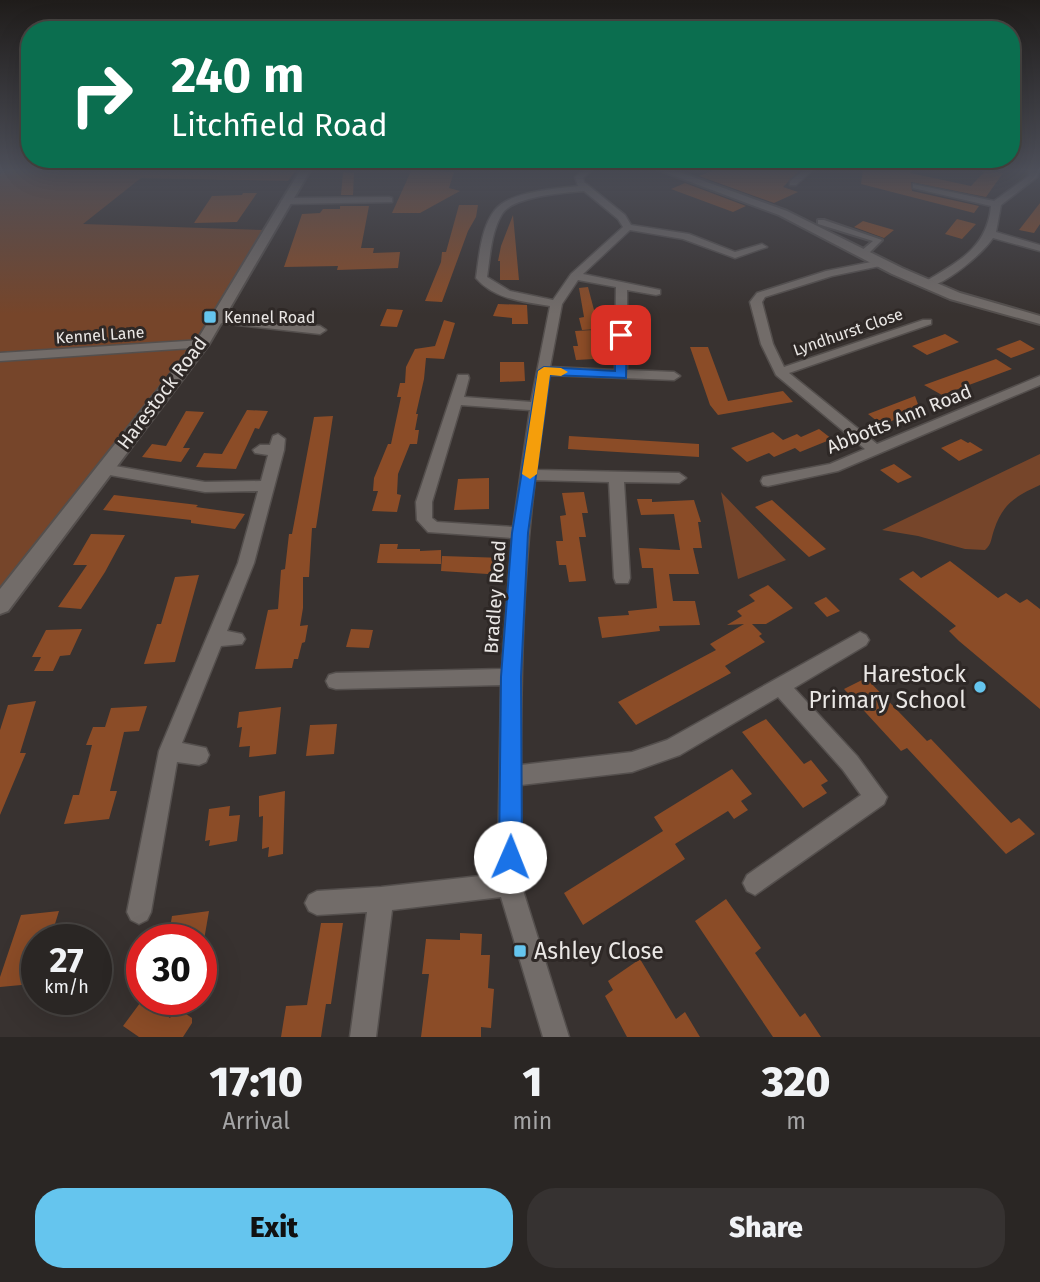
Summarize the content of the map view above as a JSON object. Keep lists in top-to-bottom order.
{
  "streets": {
    "street": [
      "Lyndhurst Close",
      "Kennel Lane",
      "Harestock Road",
      "Abbotts Ann Road",
      "Bradley Road"
    ]
  },
  "crossings": [
    ["Kennel Lane", "Harestock Road"]
  ],
  "places": {
    "transit": ["Kennel Road", "Ashley Close"],
    "other": ["Harestock Primary School"]
  },
  "page": {
    "turn": ["240 m", "Litchfield Road"],
    "speed": "27 km/h",
    "limit": "30",
    "eta": [
      "17:10",
      "Arrival",
      "1",
      "min",
      "320",
      "m"
    ],
    "buttons": ["Exit", "Share"]
  }
}
